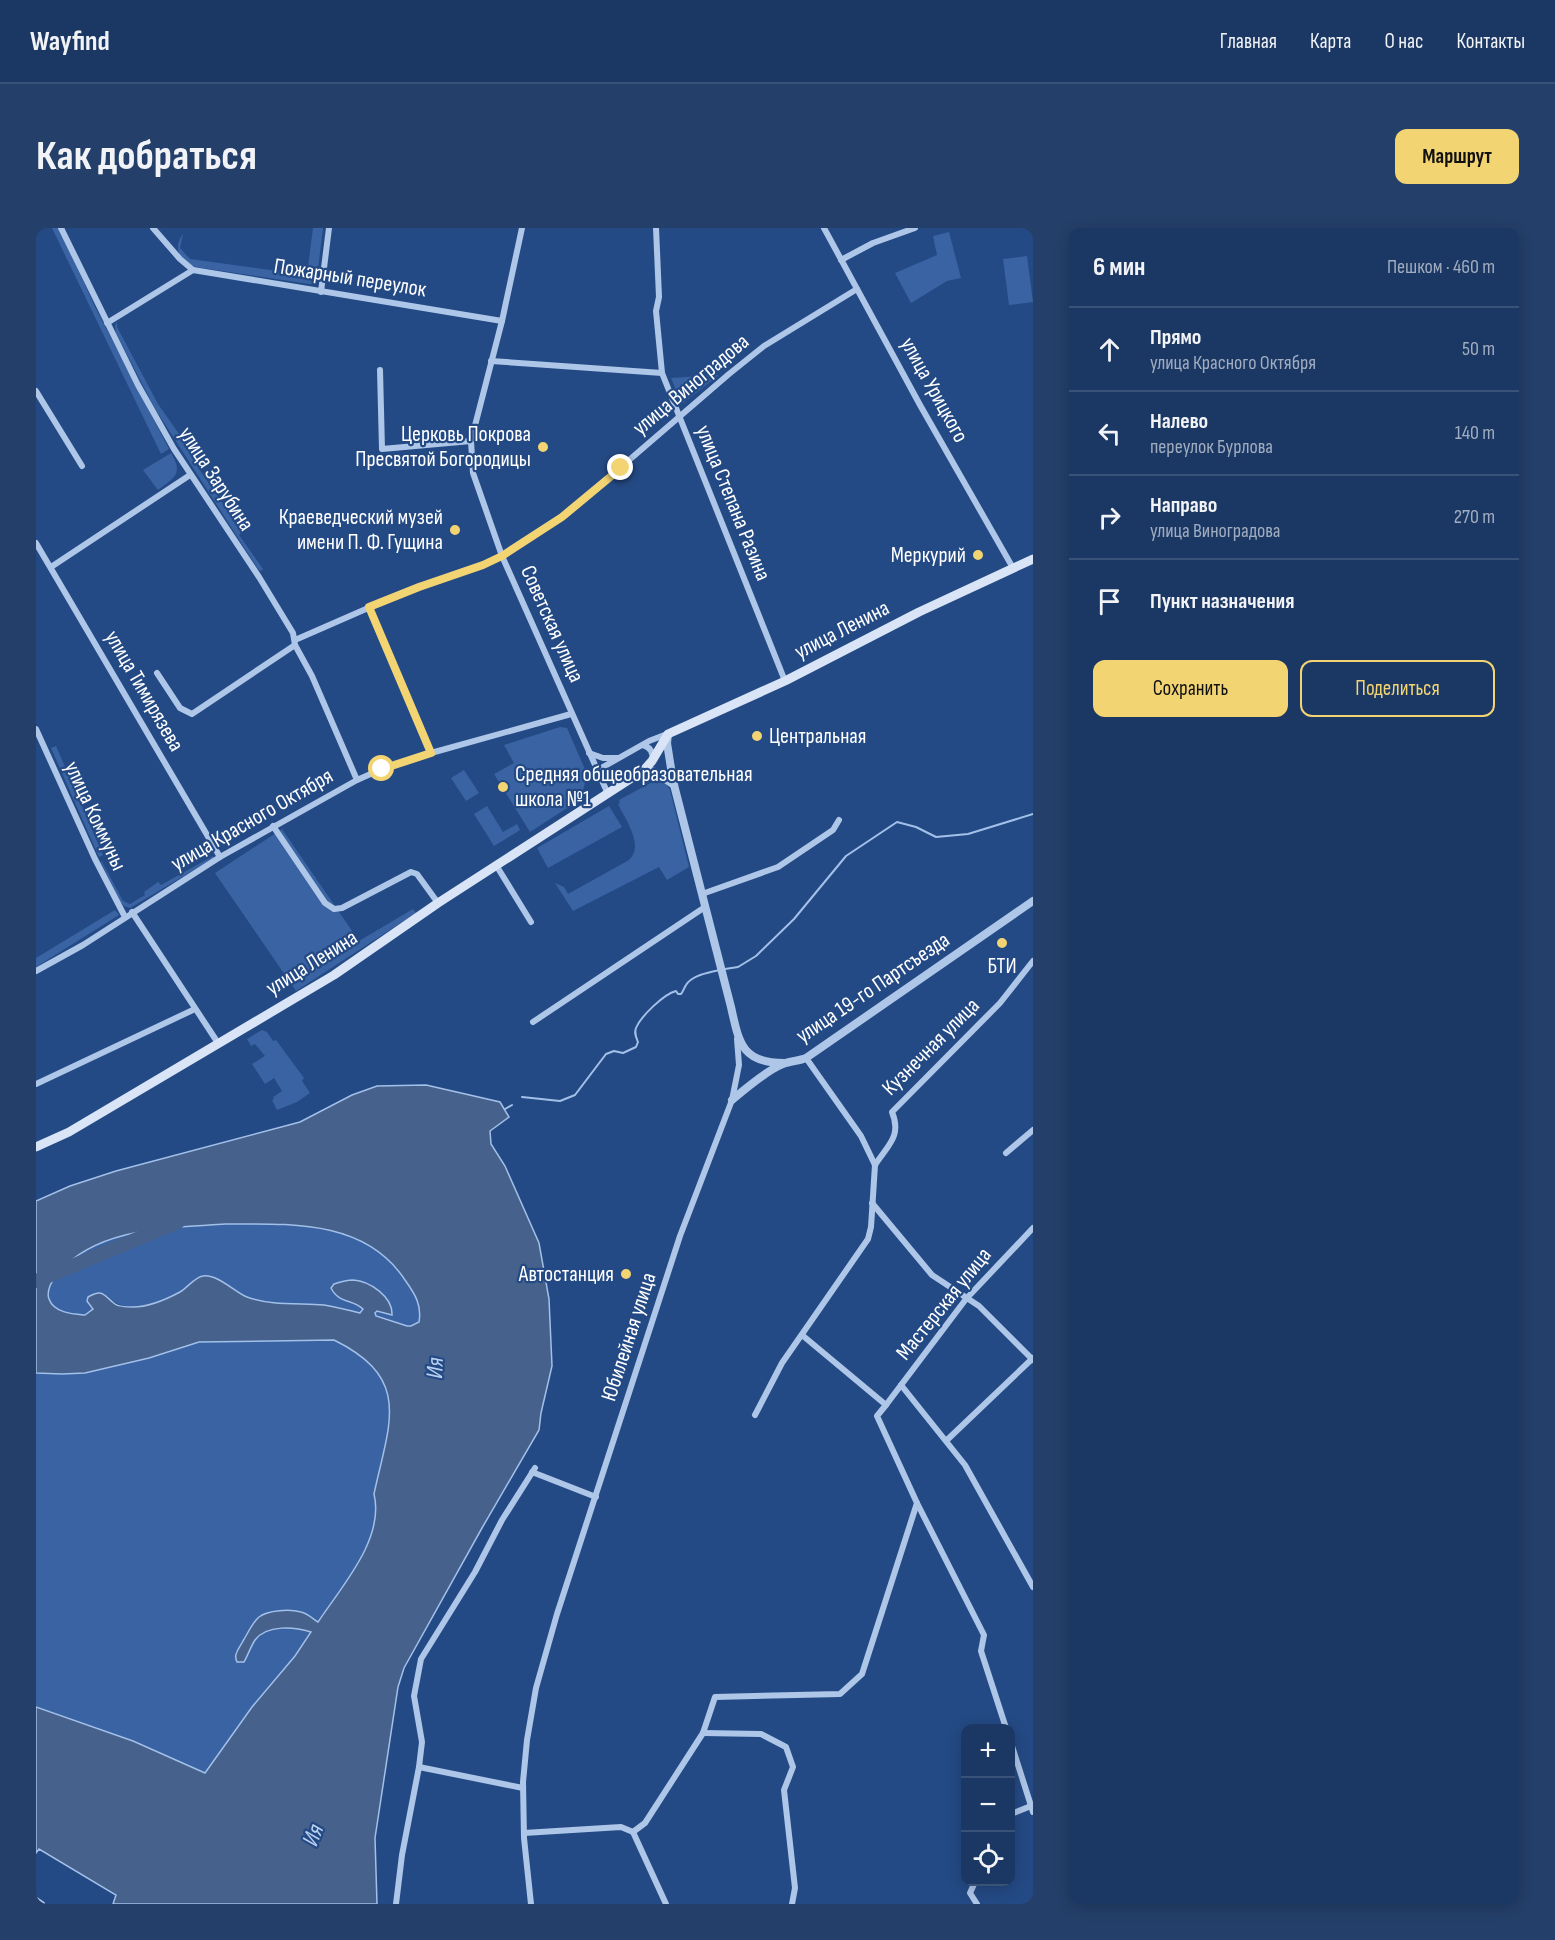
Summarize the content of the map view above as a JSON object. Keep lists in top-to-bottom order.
{
  "streets": {
    "main road": ["улица Ленина"],
    "street": [
      "Пожарный переулок",
      "улица Виноградова",
      "улица Урицкого",
      "улица Зарубина",
      "улица Степана Разина",
      "Советская улица",
      "улица Тимирязева",
      "улица Коммуны",
      "улица Красного Октября",
      "улица 19-го Партсъезда",
      "Кузнечная улица",
      "Мастерская улица",
      "Юбилейная улица"
    ]
  },
  "crossings": [
    ["Пожарный переулок", "Советская улица"],
    ["улица Виноградова", "улица Урицкого"],
    ["улица Виноградова", "улица Зарубина"],
    ["улица Виноградова", "улица Степана Разина"],
    ["улица Виноградова", "Советская улица"],
    ["улица Урицкого", "улица Ленина"],
    ["улица Зарубина", "улица Красного Октября"],
    ["улица Степана Разина", "улица Ленина"],
    ["Советская улица", "улица Ленина"],
    ["Советская улица", "улица Красного Октября"],
    ["улица Ленина", "Юбилейная улица"],
    ["улица Тимирязева", "улица Красного Октября"],
    ["улица Коммуны", "улица Красного Октября"],
    ["улица 19-го Партсъезда", "Юбилейная улица"]
  ],
  "water": ["Ия"],
  "places": [
    "Церковь Покрова Пресвятой Богородицы",
    "Краеведческий музей имени П. Ф. Гущина",
    "Меркурий",
    "Центральная",
    "Средняя общеобразовательная школа №1",
    "БТИ",
    "Автостанция"
  ],
  "page": {
    "header": "Wayfind",
    "nav": [
      "Главная",
      "Карта",
      "О нас",
      "Контакты"
    ],
    "buttons": [
      "Маршрут",
      ["Сохранить", "Поделиться"]
    ],
    "title": "Как добраться",
    "heading": ["6 мин", "Пешком · 460 m"],
    "list": [
      ["Прямо", "улица Красного Октября", "50 m"],
      ["Налево", "переулок Бурлова", "140 m"],
      ["Направо", "улица Виноградова", "270 m"],
      "Пункт назначения"
    ],
    "map_buttons": ["+", "−"]
  }
}
